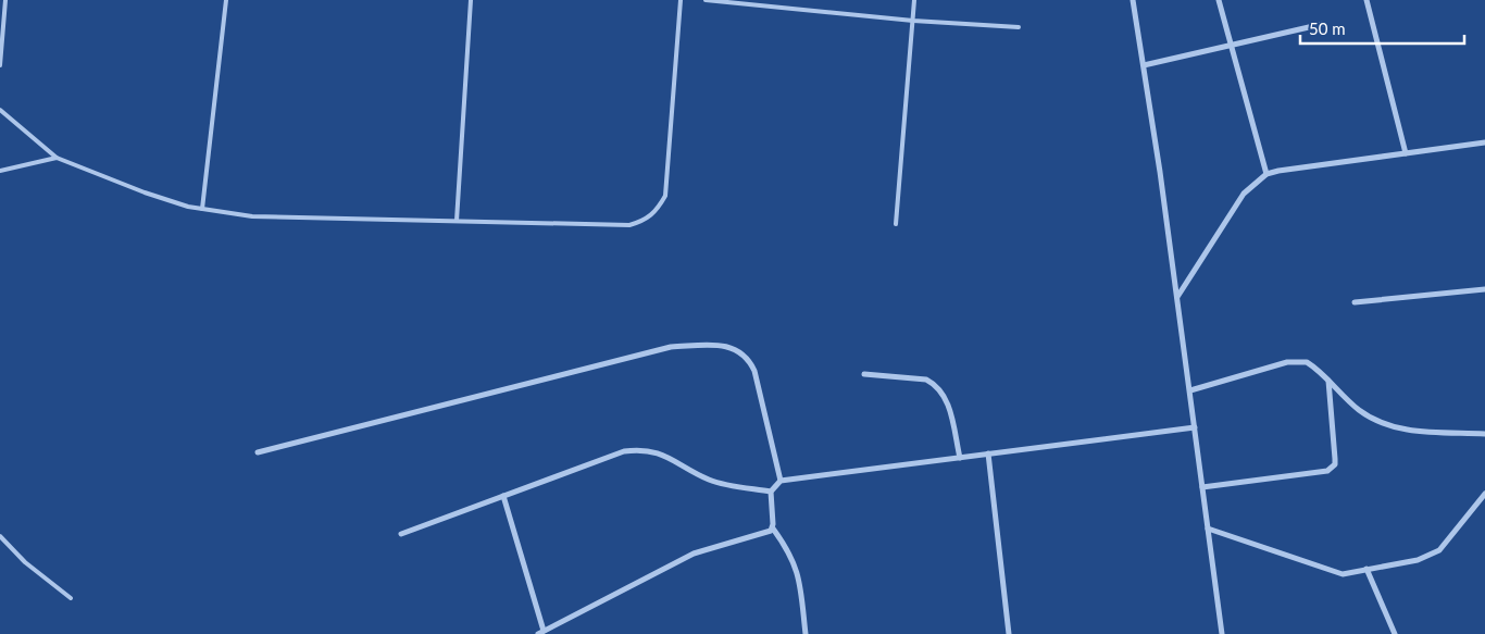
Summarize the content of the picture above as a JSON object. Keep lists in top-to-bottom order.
{
  "scale_bar": "50 m"
}
